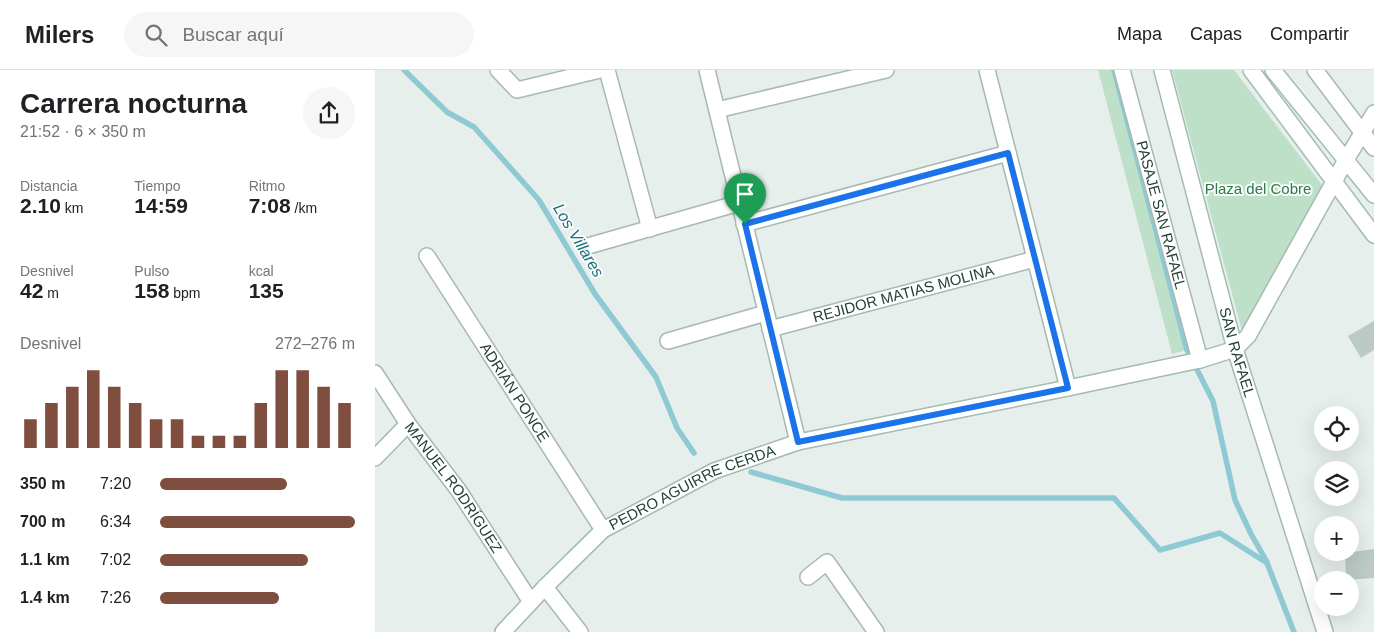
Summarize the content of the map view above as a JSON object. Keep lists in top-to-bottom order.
{
  "streets": {
    "street": [
      "PASAJE SAN RAFAEL",
      "REJIDOR MATIAS MOLINA",
      "SAN RAFAEL",
      "ADRIÁN PONCE",
      "MANUEL RODRÍGUEZ",
      "PEDRO AGUIRRE CERDA"
    ]
  },
  "crossings": [
    ["PASAJE SAN RAFAEL", "PEDRO AGUIRRE CERDA"],
    ["SAN RAFAEL", "PEDRO AGUIRRE CERDA"],
    ["ADRIÁN PONCE", "PEDRO AGUIRRE CERDA"],
    ["MANUEL RODRÍGUEZ", "PEDRO AGUIRRE CERDA"]
  ],
  "water": ["Los Villares"],
  "parks": ["Plaza del Cobre"],
  "page": {
    "header": "Milers",
    "search": "Buscar aquí",
    "nav": ["Mapa", "Capas", "Compartir"],
    "heading": ["Carrera nocturna", "21:52 · 6 × 350 m"],
    "stats": [
      ["Distancia", "2.10 km"],
      ["Tiempo", "14:59"],
      ["Ritmo", "7:08 /km"],
      ["Desnivel", "42 m"],
      ["Pulso", "158 bpm"],
      ["kcal", "135"]
    ],
    "chart": ["Desnivel", "272–276 m"],
    "map_buttons": ["+", "−"],
    "list": [
      {
        "name": "350 m",
        "note": "7:20"
      },
      {
        "name": "700 m",
        "note": "6:34"
      },
      {
        "name": "1.1 km",
        "note": "7:02"
      },
      {
        "name": "1.4 km",
        "note": "7:26"
      }
    ]
  }
}
